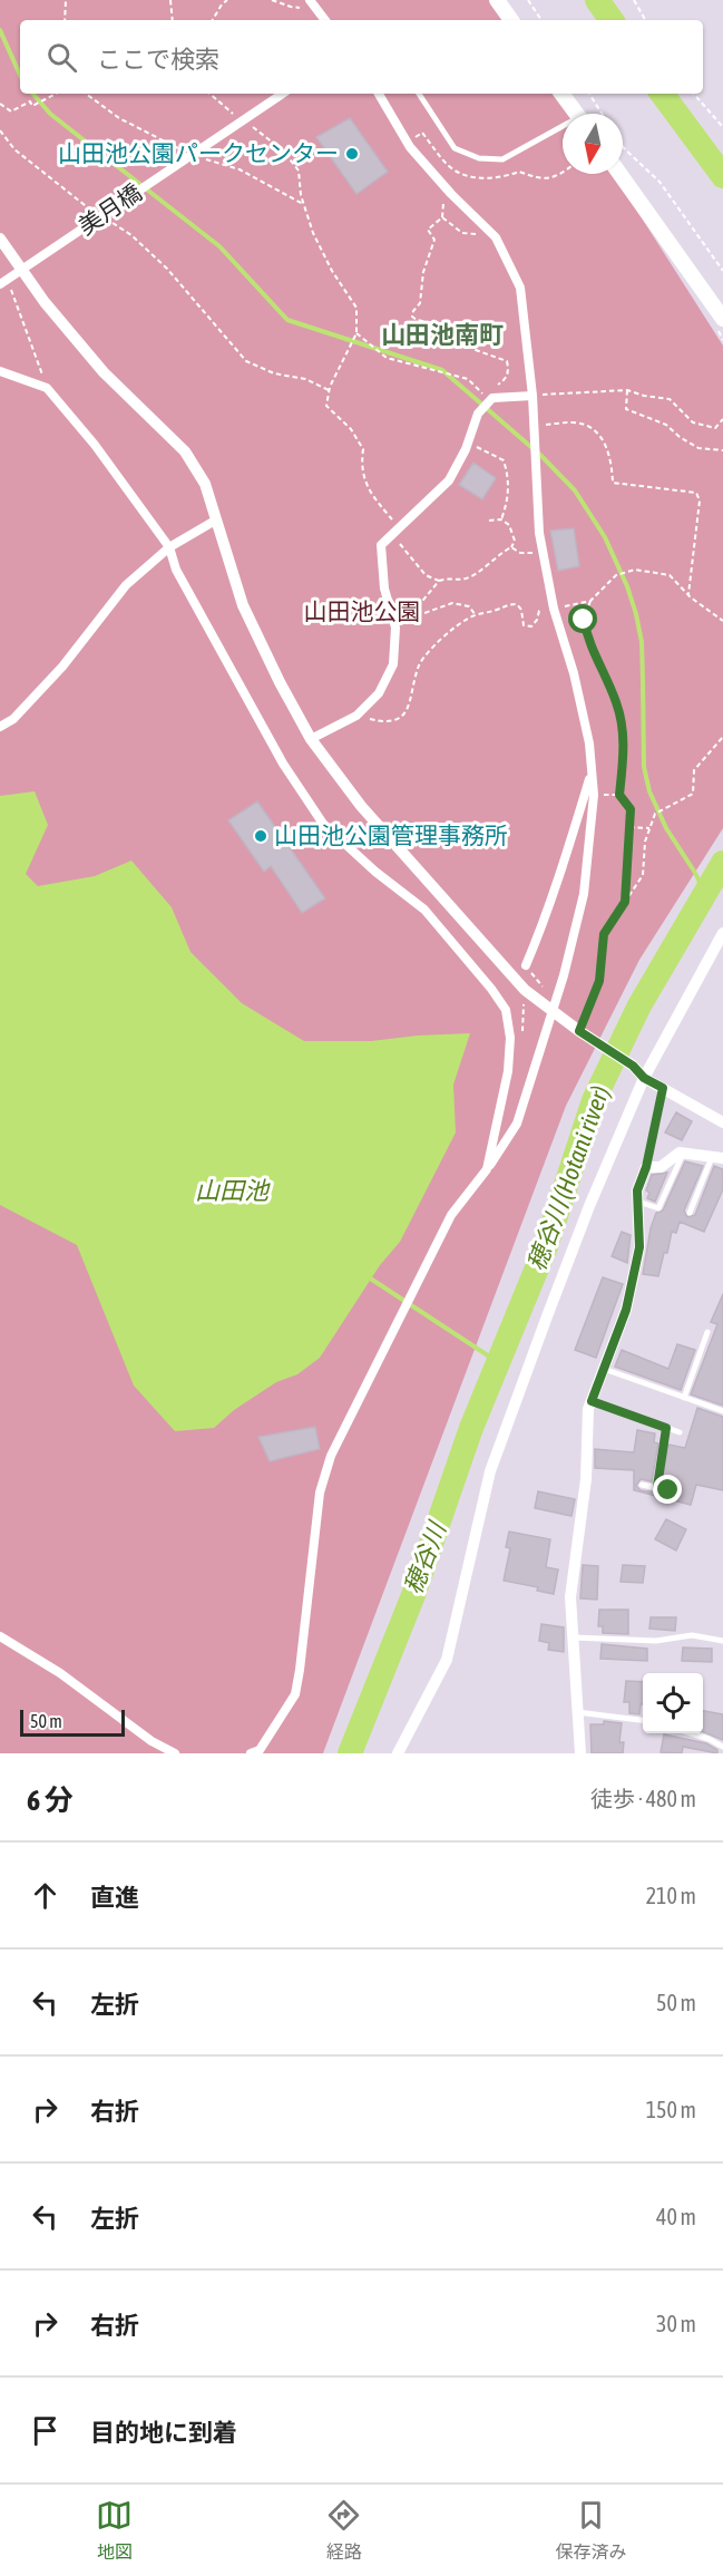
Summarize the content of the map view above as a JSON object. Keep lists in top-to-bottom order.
{
  "streets": {
    "street": ["美月橋"]
  },
  "districts": ["山田池南町"],
  "water": ["穂谷川 (Hotani river)", "山田池", "穂谷川"],
  "parks": ["山田池公園"],
  "places": ["山田池公園パークセンター", "山田池公園管理事務所"],
  "scale_bar": "50 m",
  "north": "bottom",
  "page": {
    "search": "ここで検索",
    "scale": "50 m",
    "heading": ["6 分", "徒歩 · 480 m"],
    "list": [
      ["直進", "210 m"],
      ["左折", "50 m"],
      ["右折", "150 m"],
      ["左折", "40 m"],
      ["右折", "30 m"],
      "目的地に到着"
    ],
    "nav": ["地図", "経路", "保存済み"]
  }
}
